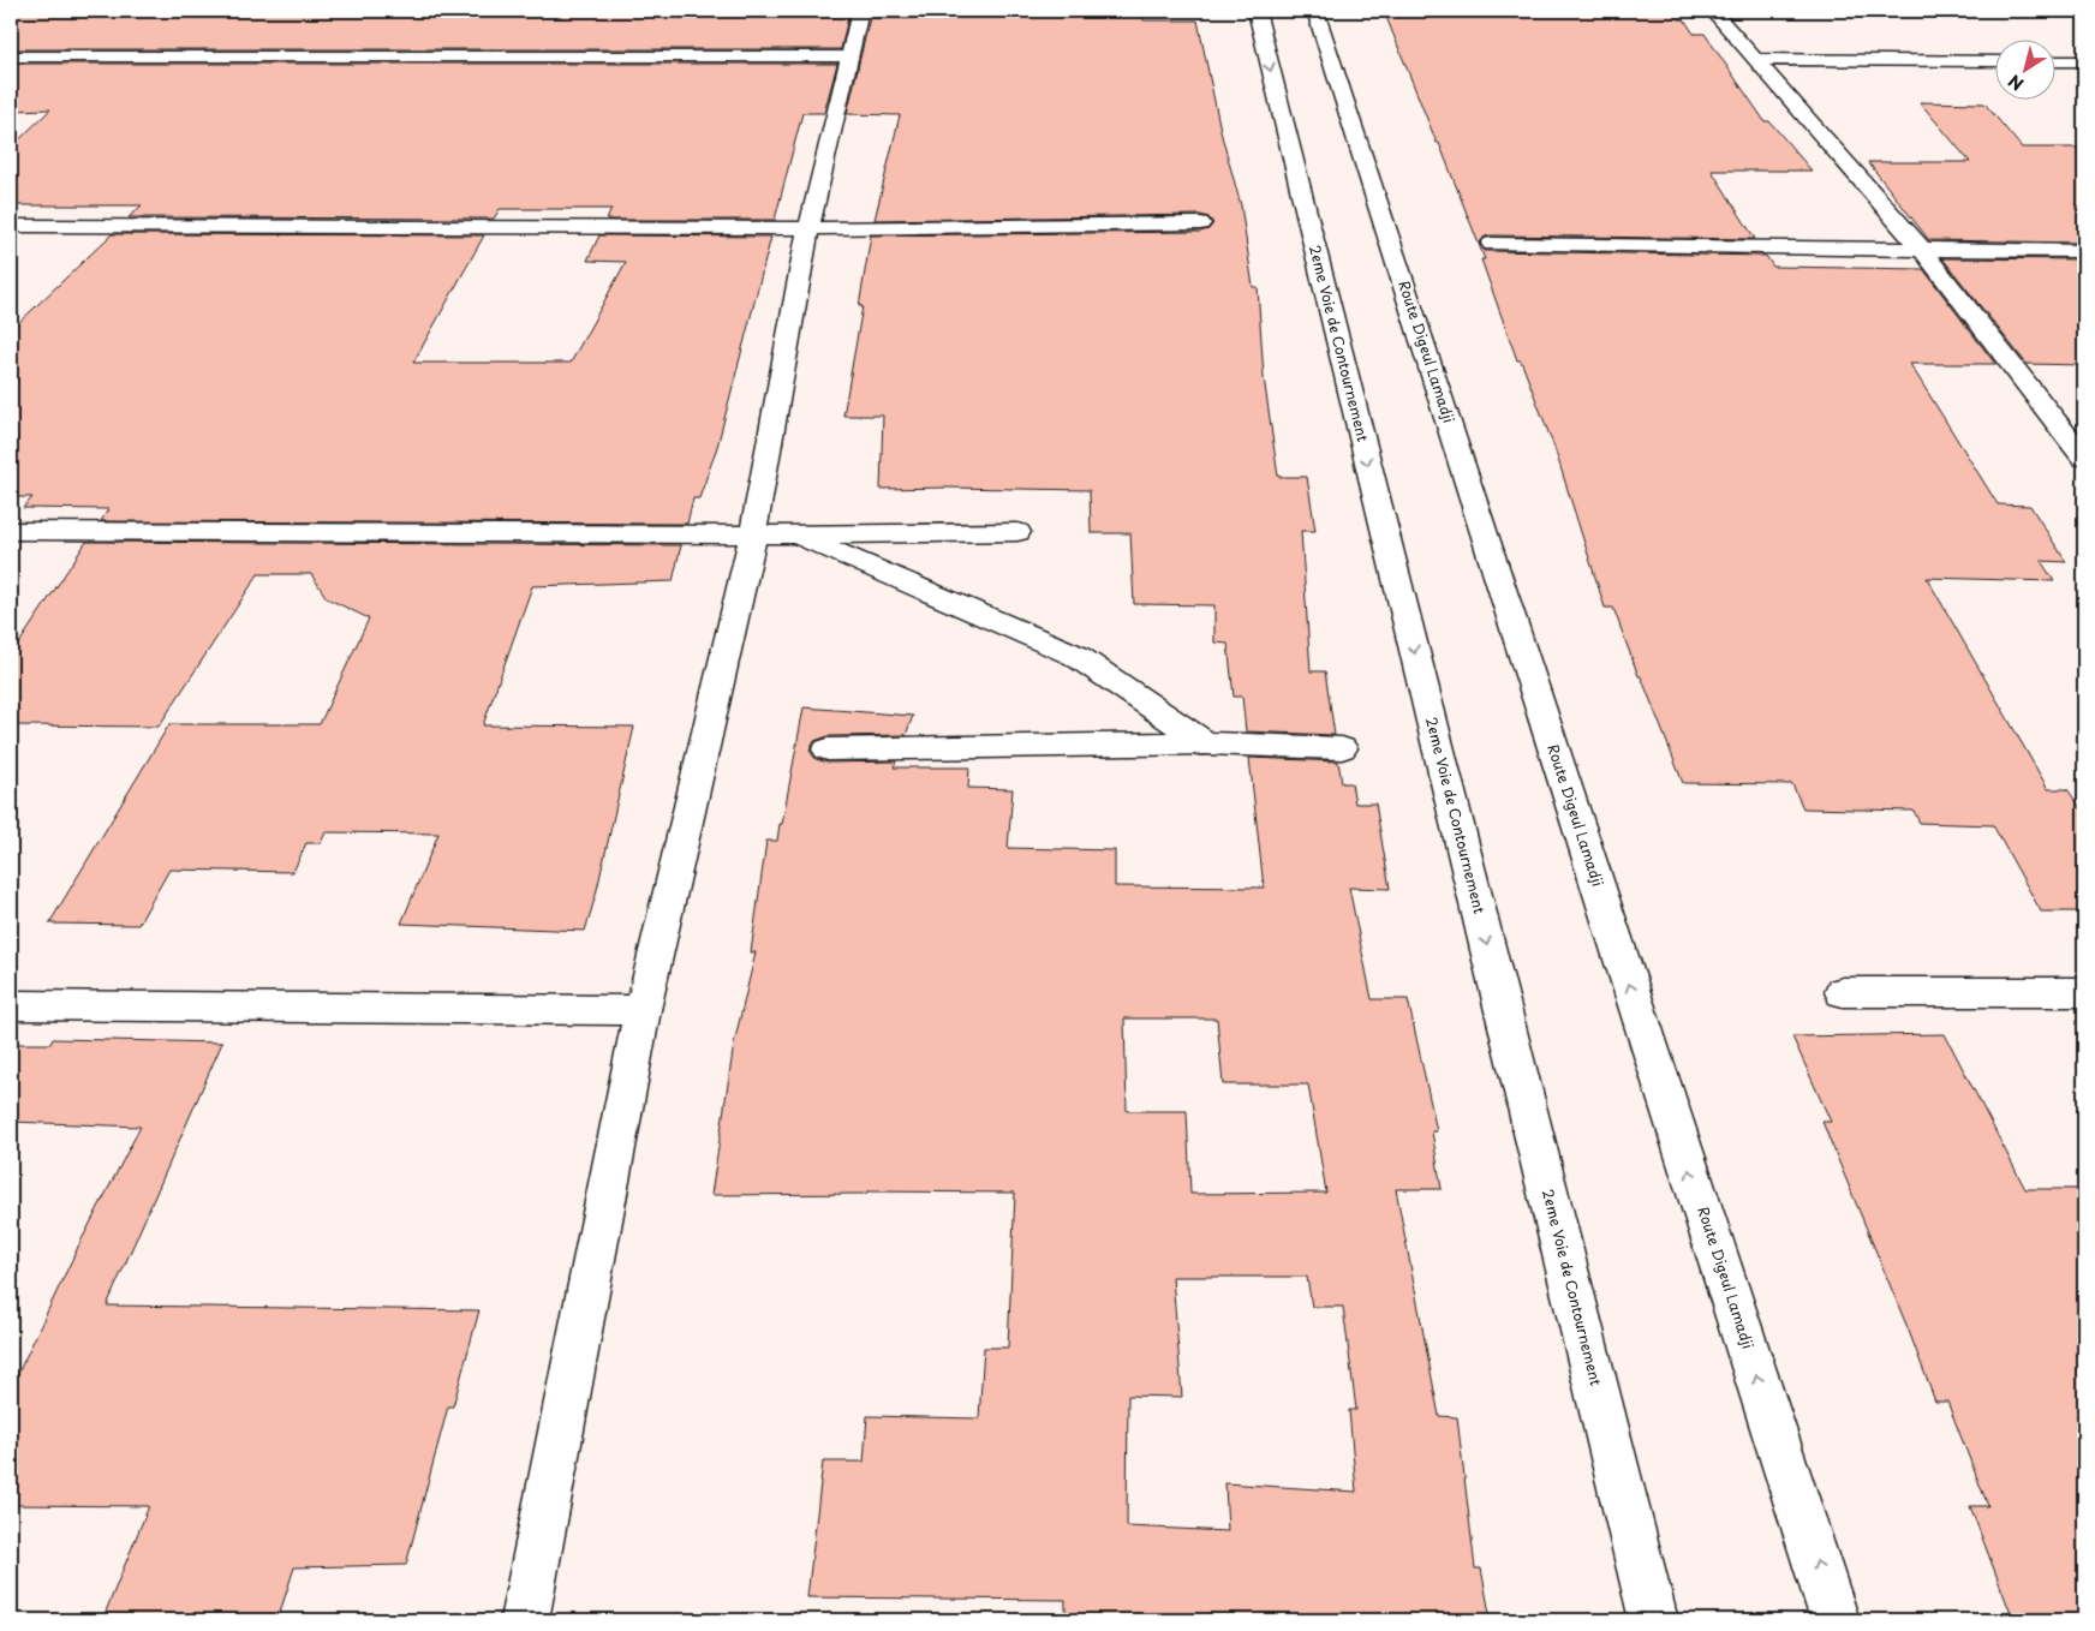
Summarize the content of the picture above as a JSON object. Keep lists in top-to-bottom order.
{
  "streets": {
    "street": ["2eme Voie de Contournement", "Route Digeul Lamadji"]
  },
  "one_way": ["2eme Voie de Contournement", "Route Digeul Lamadji"],
  "north": "bottom left"
}
